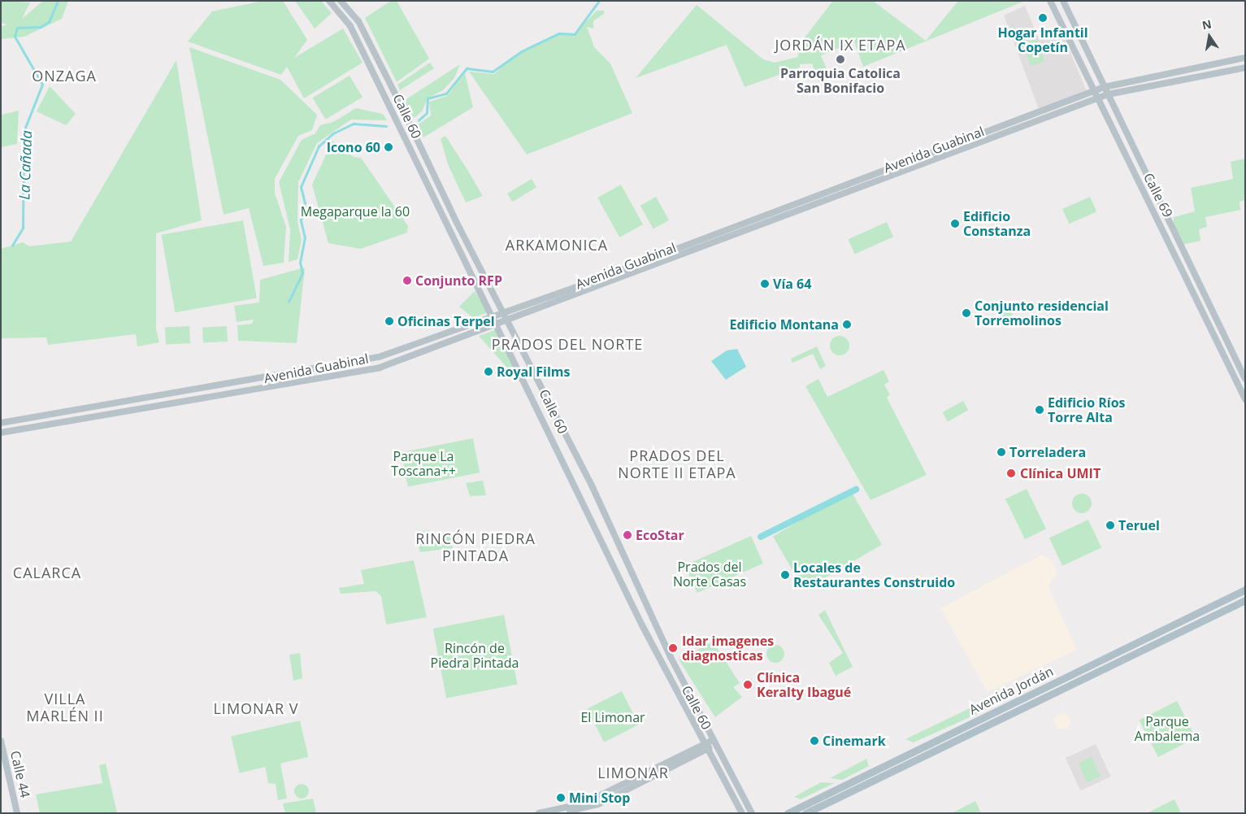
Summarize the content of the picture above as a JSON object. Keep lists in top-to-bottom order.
{
  "streets": {
    "main road": [
      "Calle 60",
      "Avenida Guabinal",
      "Calle 69",
      "Avenida Jordán",
      "Calle 44"
    ]
  },
  "crossings": [
    ["Calle 60", "Avenida Guabinal"],
    ["Avenida Guabinal", "Calle 69"]
  ],
  "districts": [
    "JORDÁN IX ETAPA",
    "ONZAGA",
    "ARKAMONICA",
    "PRADOS DEL NORTE",
    "PRADOS DEL NORTE II ETAPA",
    "RINCÓN PIEDRA PINTADA",
    "CALARCA",
    "VILLA MARLÉN II",
    "LIMONAR V",
    "LIMONAR"
  ],
  "water": ["La Cañada"],
  "parks": [
    "Megaparque la 60",
    "Parque La Toscana++",
    "Prados del Norte Casas",
    "Rincón de Piedra Pintada",
    "El Limonar",
    "Parque Ambalema"
  ],
  "places": [
    "Hogar Infantil Copetín",
    "Parroquia Catolica San Bonifacio",
    "Icono 60",
    "Edificio Constanza",
    "Conjunto RFP",
    "Vía 64",
    "Conjunto residencial Torremolinos",
    "Oficinas Terpel",
    "Edificio Montana",
    "Royal Films",
    "Edificio Ríos Torre Alta",
    "Torreladera",
    "Clínica UMIT",
    "Teruel",
    "EcoStar",
    "Locales de Restaurantes Construido",
    "Idar imagenes diagnosticas",
    "Clínica Keralty Ibagué",
    "Cinemark",
    "Mini Stop"
  ],
  "north": "top"
}
